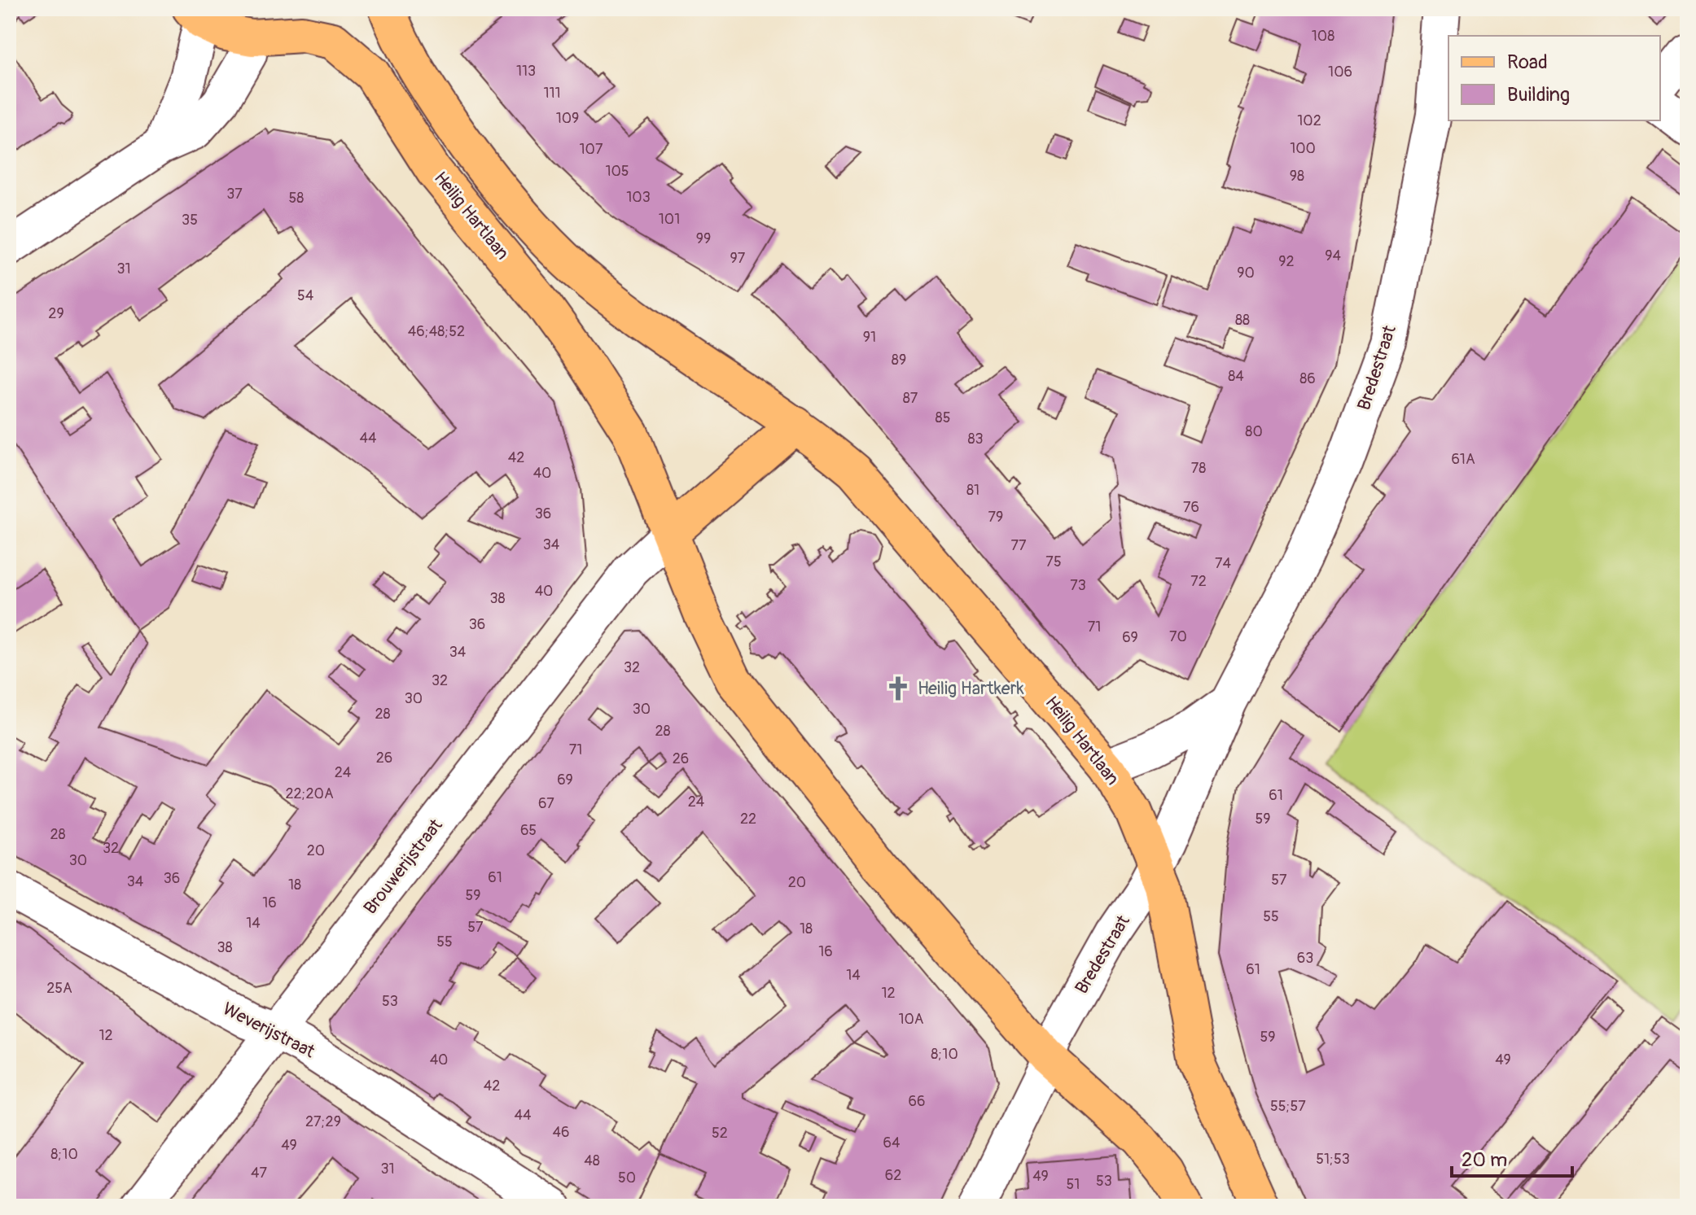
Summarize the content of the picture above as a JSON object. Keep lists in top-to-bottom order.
{
  "streets": {
    "main road": ["Heilig Hartlaan"],
    "street": ["Bredestraat", "Brouwerijstraat", "Weverijstraat"]
  },
  "crossings": [
    ["Heilig Hartlaan", "Bredestraat"],
    ["Heilig Hartlaan", "Brouwerijstraat"],
    ["Brouwerijstraat", "Weverijstraat"]
  ],
  "places": {
    "church": ["Heilig Hartkerk"]
  },
  "house_numbers": [
    "108",
    "113",
    "106",
    "111",
    "109",
    "102",
    "100",
    "107",
    "105",
    "98",
    "37",
    "103",
    "58",
    "101",
    "35",
    "99",
    "94",
    "97",
    "92",
    "31",
    "90",
    "54",
    "29",
    "88",
    "46;48;52",
    "91",
    "89",
    "84",
    "86",
    "87",
    "85",
    "80",
    "44",
    "83",
    "42",
    "61A",
    "78",
    "40",
    "81",
    "76",
    "36",
    "79",
    "34",
    "77",
    "75",
    "74",
    "72",
    "73",
    "40",
    "38",
    "36",
    "71",
    "70",
    "69",
    "34",
    "32",
    "32",
    "30",
    "30",
    "28",
    "28",
    "71",
    "26",
    "26",
    "24",
    "69",
    "22;20A",
    "61",
    "24",
    "67",
    "22",
    "59",
    "65",
    "28",
    "32",
    "20",
    "30",
    "61",
    "36",
    "57",
    "34",
    "20",
    "18",
    "59",
    "16",
    "55",
    "14",
    "57",
    "18",
    "55",
    "38",
    "16",
    "63",
    "61",
    "14",
    "25A",
    "12",
    "53",
    "10A",
    "12",
    "59",
    "8;10",
    "40",
    "49",
    "42",
    "66",
    "55;57",
    "44",
    "27;29",
    "46",
    "52",
    "64",
    "49",
    "8;10",
    "51;53",
    "48",
    "31",
    "47",
    "62",
    "49",
    "50",
    "53",
    "51"
  ],
  "legend": ["Road", "Building"],
  "scale_bar": "20 m"
}
